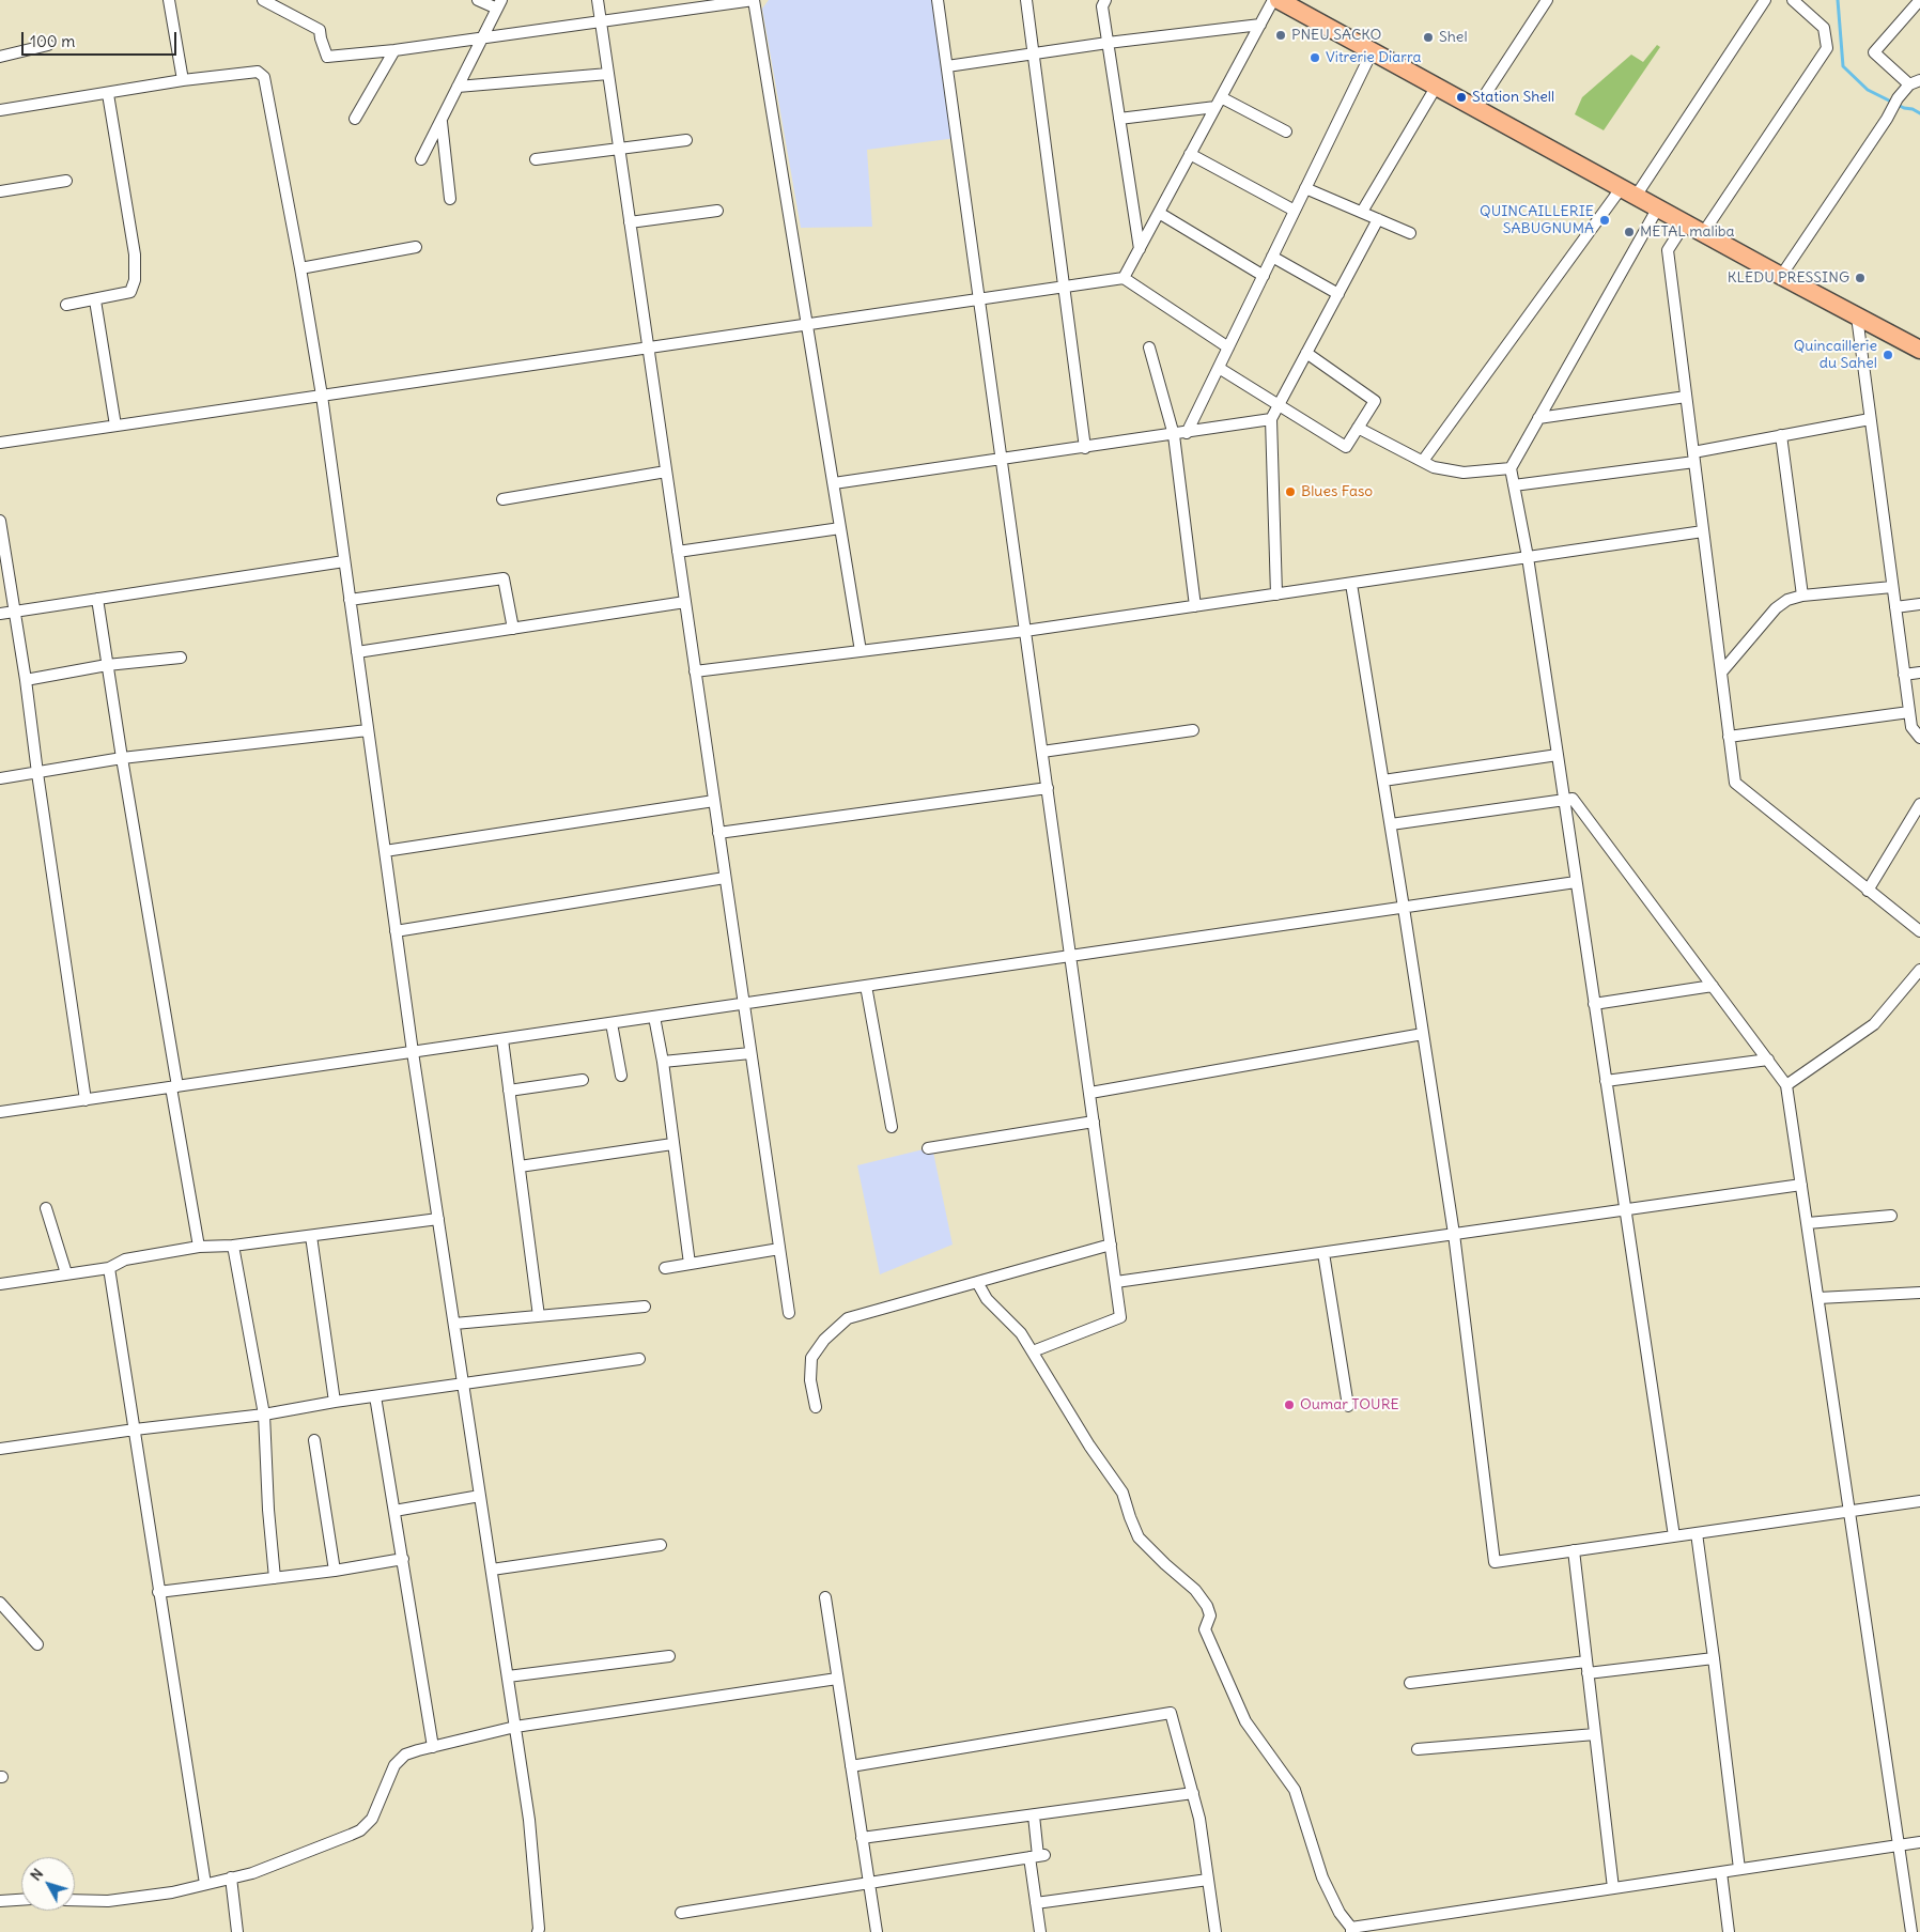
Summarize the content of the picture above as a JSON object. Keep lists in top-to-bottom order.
{
  "places": [
    "PNEU SACKO",
    "Shel",
    "Vitrerie Diarra",
    "Station Shell",
    "QUINCAILLERIE SABUGNUMA",
    "METAL maliba",
    "KLEDU PRESSING",
    "Quincaillerie du Sahel",
    "Blues Faso",
    "Oumar TOURE"
  ],
  "scale_bar": "100 m",
  "north": "top left"
}
